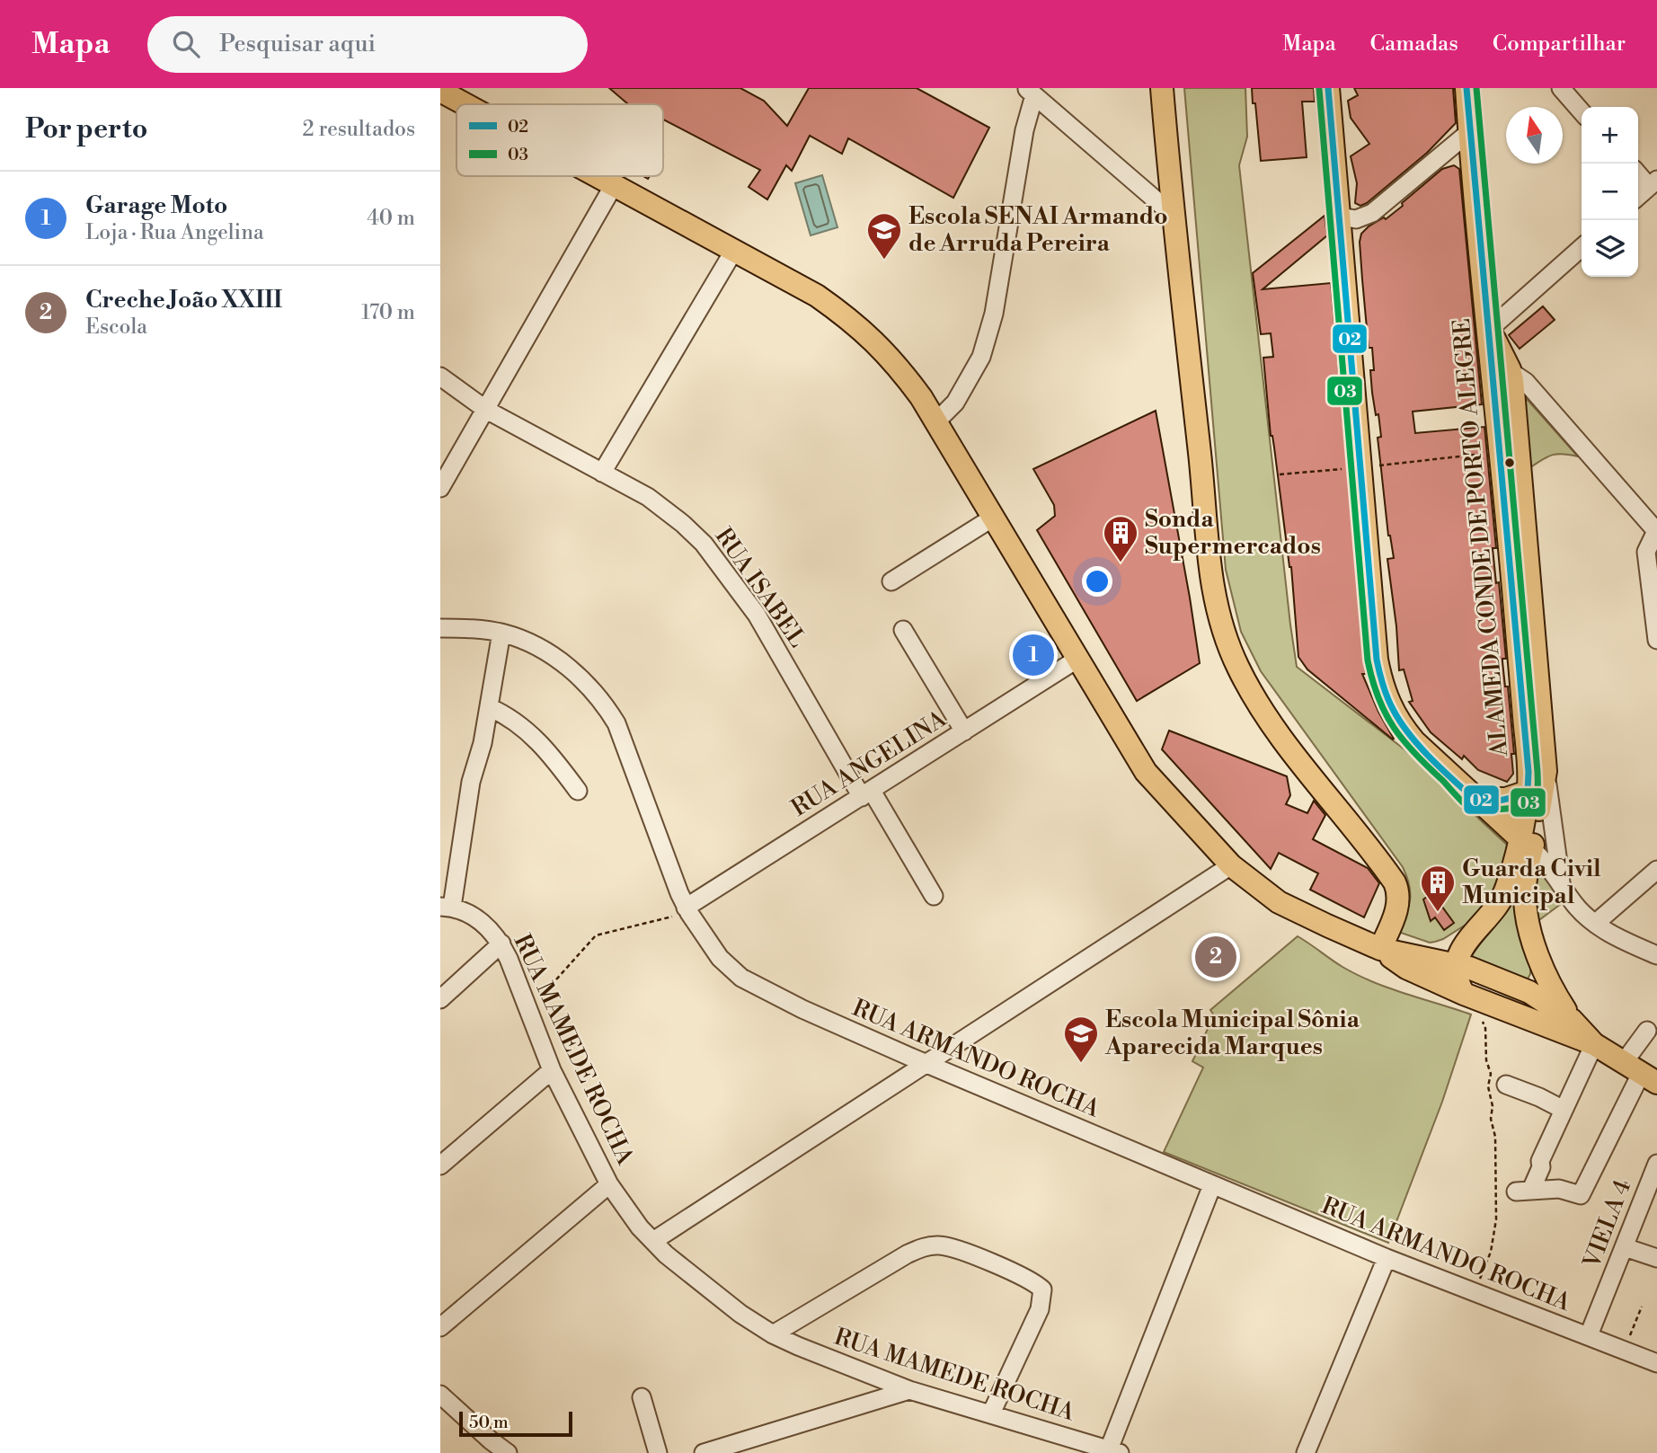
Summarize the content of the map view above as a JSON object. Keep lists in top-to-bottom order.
{
  "streets": {
    "main road": ["ALAMEDA CONDE DE PORTO ALEGRE"],
    "street": [
      "RUA ISABEL",
      "RUA ANGELINA",
      "RUA MAMEDE ROCHA",
      "RUA ARMANDO ROCHA",
      "VIELA 4"
    ]
  },
  "crossings": [
    ["RUA ISABEL", "RUA ANGELINA"],
    ["RUA ANGELINA", "RUA ARMANDO ROCHA"],
    ["RUA ARMANDO ROCHA", "VIELA 4"]
  ],
  "places": {
    "school or university": ["Escola SENAI Armando de Arruda Pereira", "Escola Municipal Sônia Aparecida Marques"],
    "building": ["Sonda Supermercados", "Guarda Civil Municipal"]
  },
  "lines": ["transit line 02", "transit line 03"],
  "legend": ["02", "03"],
  "scale_bar": "50 m",
  "north": "top",
  "page": {
    "header": "Mapa",
    "search": "Pesquisar aqui",
    "nav": ["Mapa", "Camadas", "Compartilhar"],
    "heading": ["Por perto", "2 resultados"],
    "map_buttons": ["+", "−"],
    "list": [
      {
        "mark": "1",
        "name": "Garage Moto",
        "note": "Loja · Rua Angelina",
        "value": "40 m"
      },
      {
        "mark": "2",
        "name": "Creche João XXIII",
        "note": "Escola",
        "value": "170 m"
      }
    ],
    "pins": ["1", "2"],
    "scale": "50 m"
  }
}
